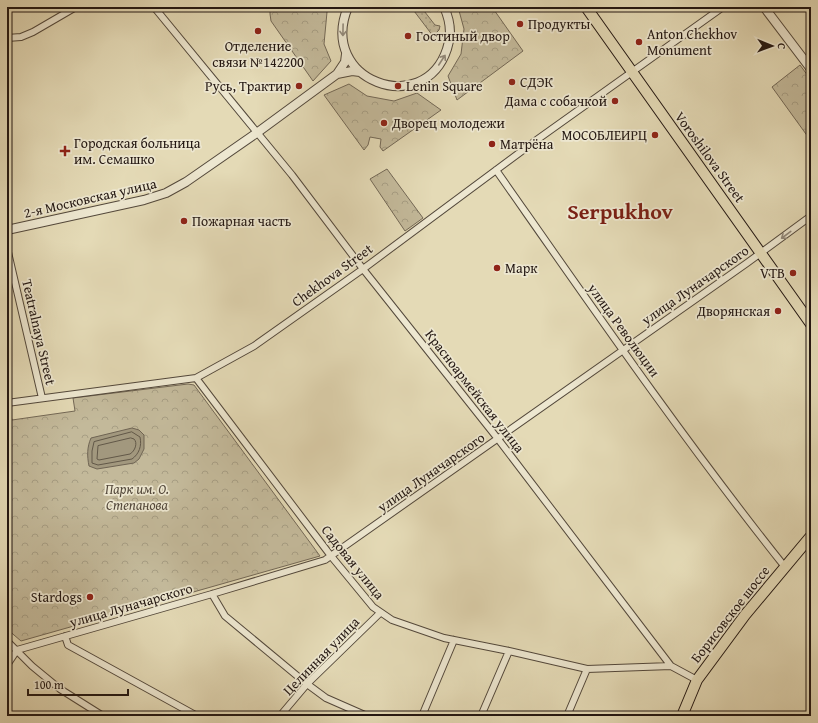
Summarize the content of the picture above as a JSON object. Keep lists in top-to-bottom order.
{
  "streets": {
    "main road": ["Voroshilova Street", "Борисовское шоссе"],
    "street": [
      "2-я Московская улица",
      "Chekhova Street",
      "улица Луначарского",
      "улица Революции",
      "Teatralnaya Street",
      "Красноармейская улица",
      "Садовая улица",
      "Целинная улица"
    ]
  },
  "crossings": [
    ["Voroshilova Street", "Chekhova Street"],
    ["Voroshilova Street", "улица Луначарского"],
    ["2-я Московская улица", "Красноармейская улица"],
    ["Chekhova Street", "улица Революции"],
    ["Chekhova Street", "Teatralnaya Street"],
    ["Chekhova Street", "Красноармейская улица"],
    ["Chekhova Street", "Садовая улица"],
    ["улица Луначарского", "улица Революции"],
    ["улица Луначарского", "Красноармейская улица"],
    ["улица Луначарского", "Садовая улица"],
    ["улица Революции", "Борисовское шоссе"],
    ["Красноармейская улица", "Садовая улица"],
    ["Садовая улица", "Целинная улица"]
  ],
  "districts": ["Serpukhov"],
  "parks": ["Парк им. О. Степанова"],
  "places": {
    "other": [
      "Продукты",
      "Отделение связи №142200",
      "Гостиный двор",
      "Anton Chekhov Monument",
      "СДЭК",
      "Русь, Трактир",
      "Lenin Square",
      "Дама с собачкой",
      "Дворец молодежи",
      "МОСОБЛЕИРЦ",
      "Матрёнa",
      "Пожарная часть",
      "Марк",
      "VTB",
      "Дворянская",
      "Stardogs"
    ],
    "health": ["Городская больница им. Семашко"]
  },
  "scale_bar": "100 m",
  "north": "right"
}
